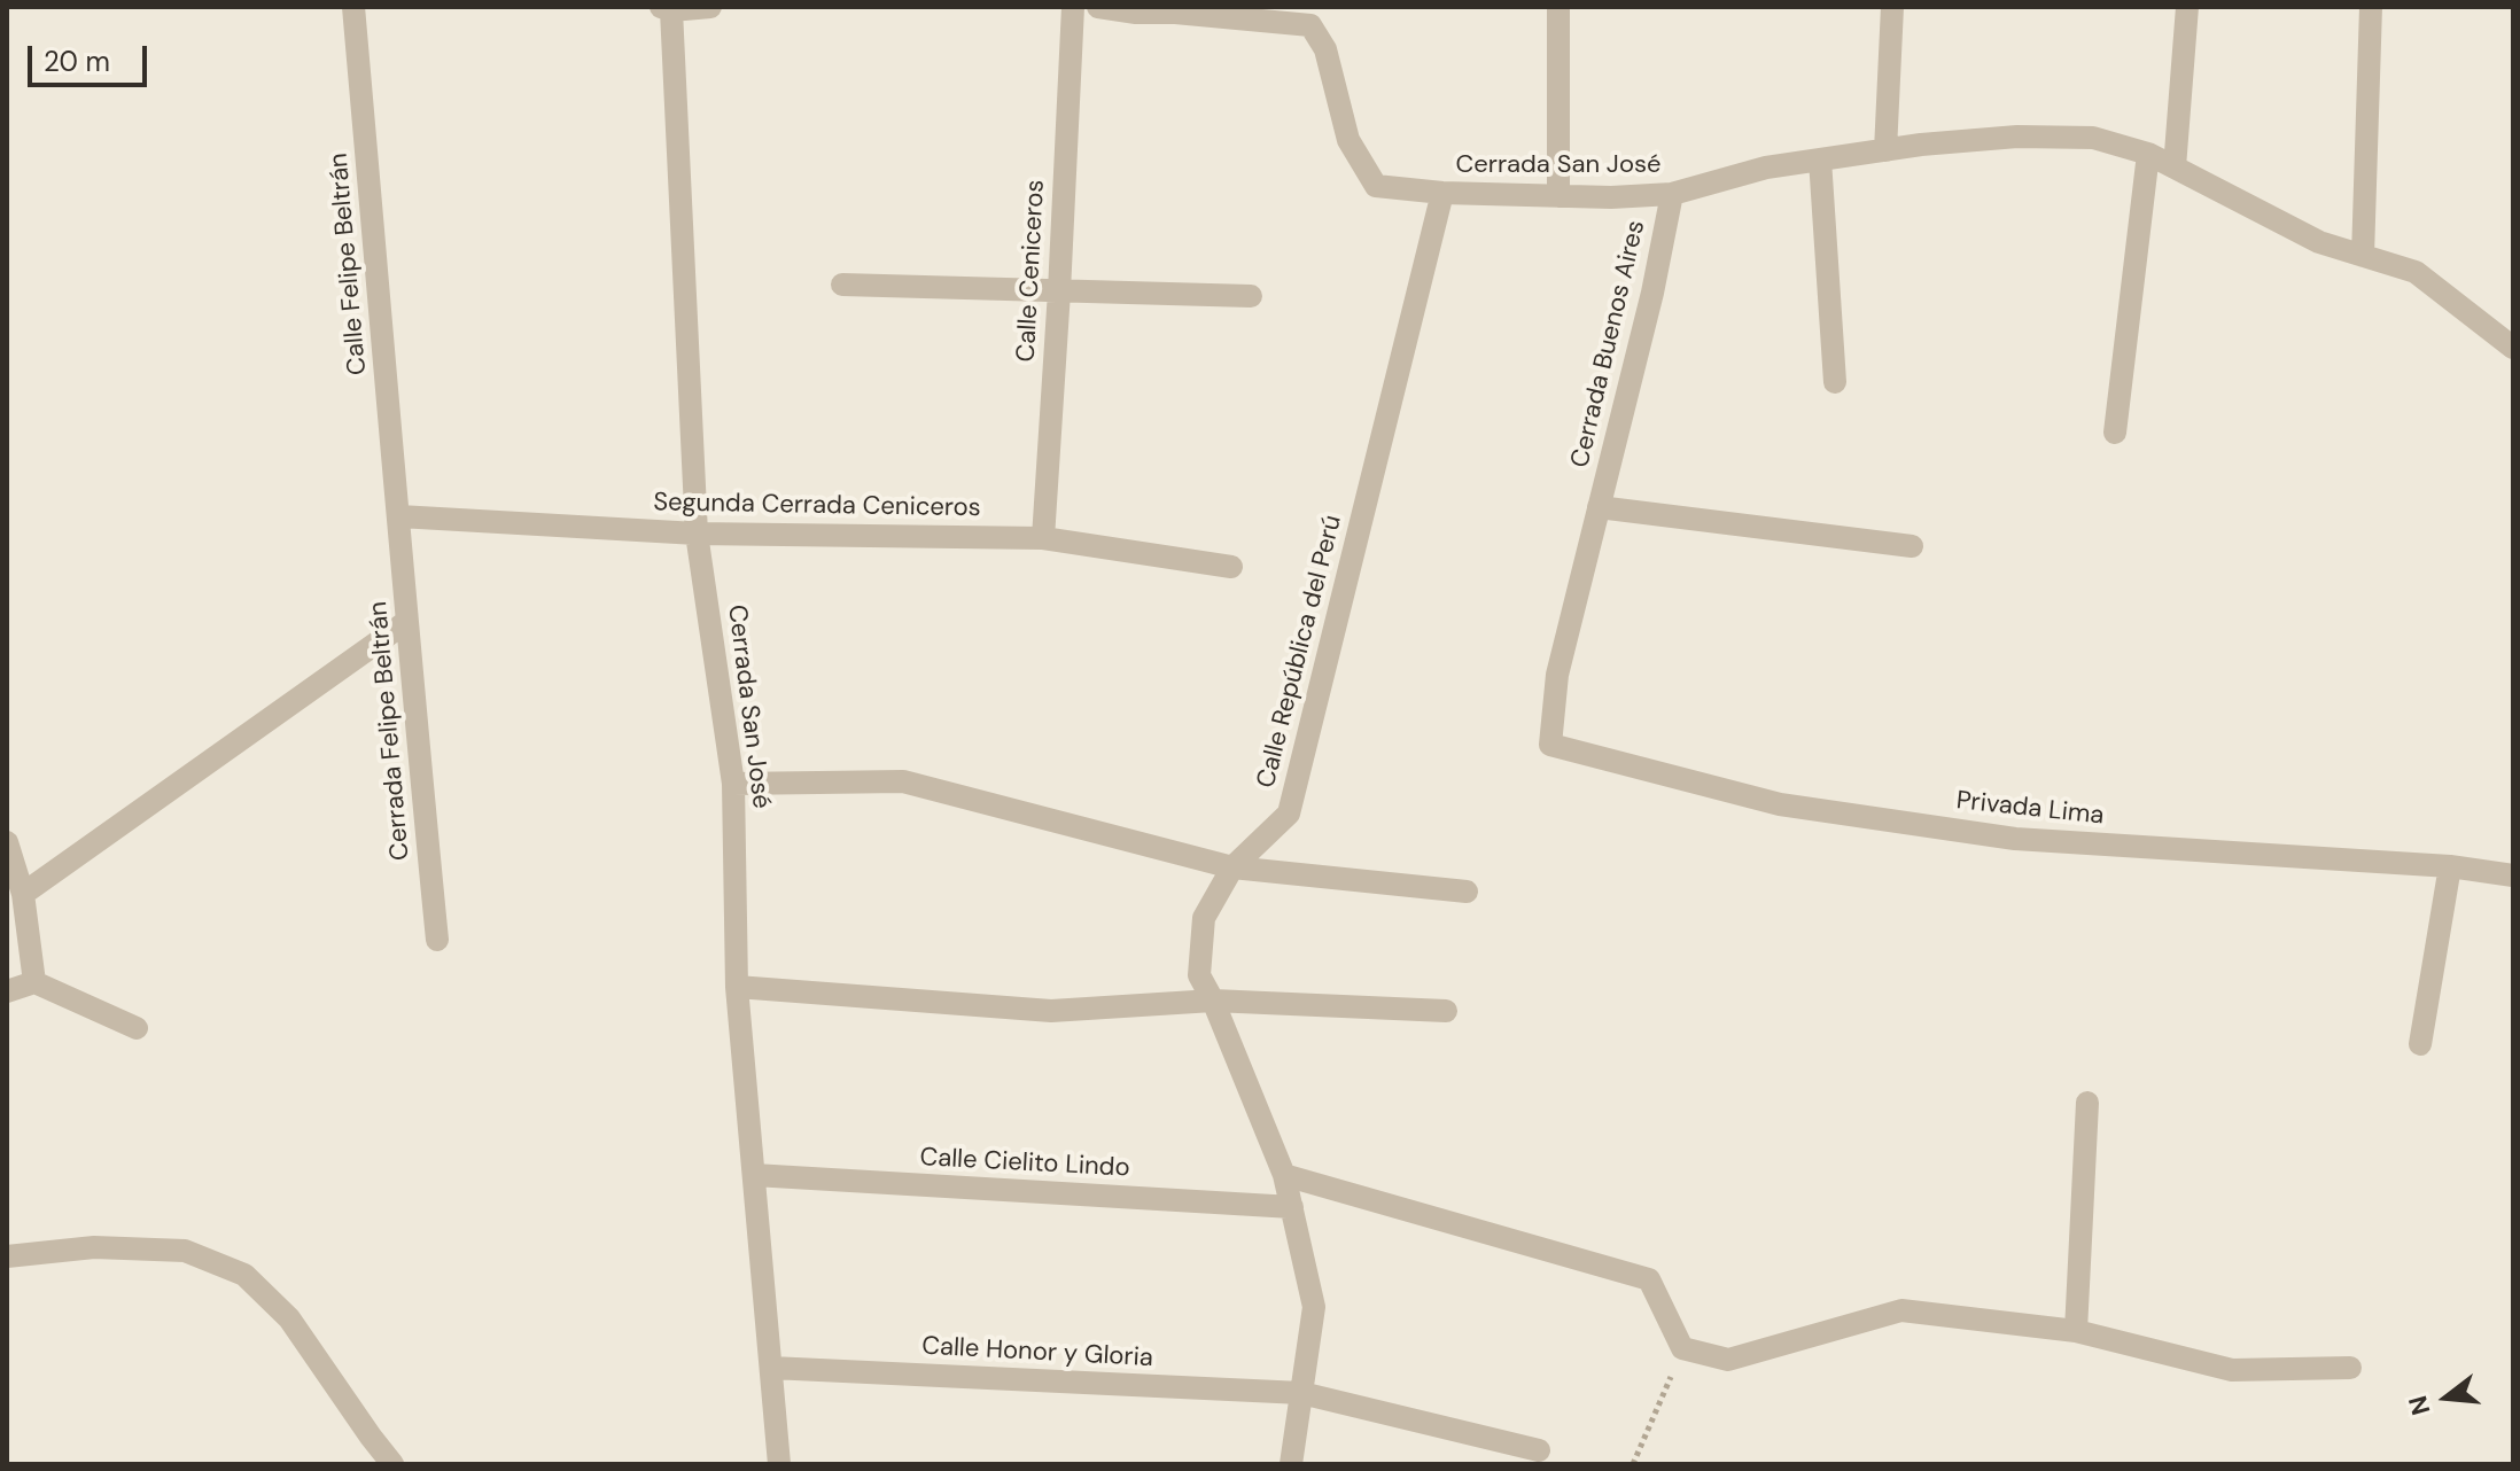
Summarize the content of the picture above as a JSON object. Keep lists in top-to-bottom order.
{
  "streets": {
    "street": [
      "Cerrada San José",
      "Calle Felipe Beltrán",
      "Calle Ceniceros",
      "Cerrada Buenos Aires",
      "Segunda Cerrada Ceniceros",
      "Calle República del Perú",
      "Cerrada Felipe Beltrán",
      "Privada Lima",
      "Calle Cielito Lindo",
      "Calle Honor y Gloria"
    ]
  },
  "crossings": [
    ["Cerrada San José", "Cerrada Buenos Aires"],
    ["Cerrada San José", "Segunda Cerrada Ceniceros"],
    ["Cerrada San José", "Calle República del Perú"],
    ["Cerrada San José", "Calle Cielito Lindo"],
    ["Cerrada San José", "Calle Honor y Gloria"],
    ["Calle Felipe Beltrán", "Segunda Cerrada Ceniceros"],
    ["Calle Felipe Beltrán", "Cerrada Felipe Beltrán"],
    ["Calle Ceniceros", "Segunda Cerrada Ceniceros"],
    ["Cerrada Buenos Aires", "Privada Lima"],
    ["Segunda Cerrada Ceniceros", "Cerrada Felipe Beltrán"],
    ["Calle República del Perú", "Calle Cielito Lindo"],
    ["Calle República del Perú", "Calle Honor y Gloria"]
  ],
  "scale_bar": "20 m",
  "north": "left"
}
